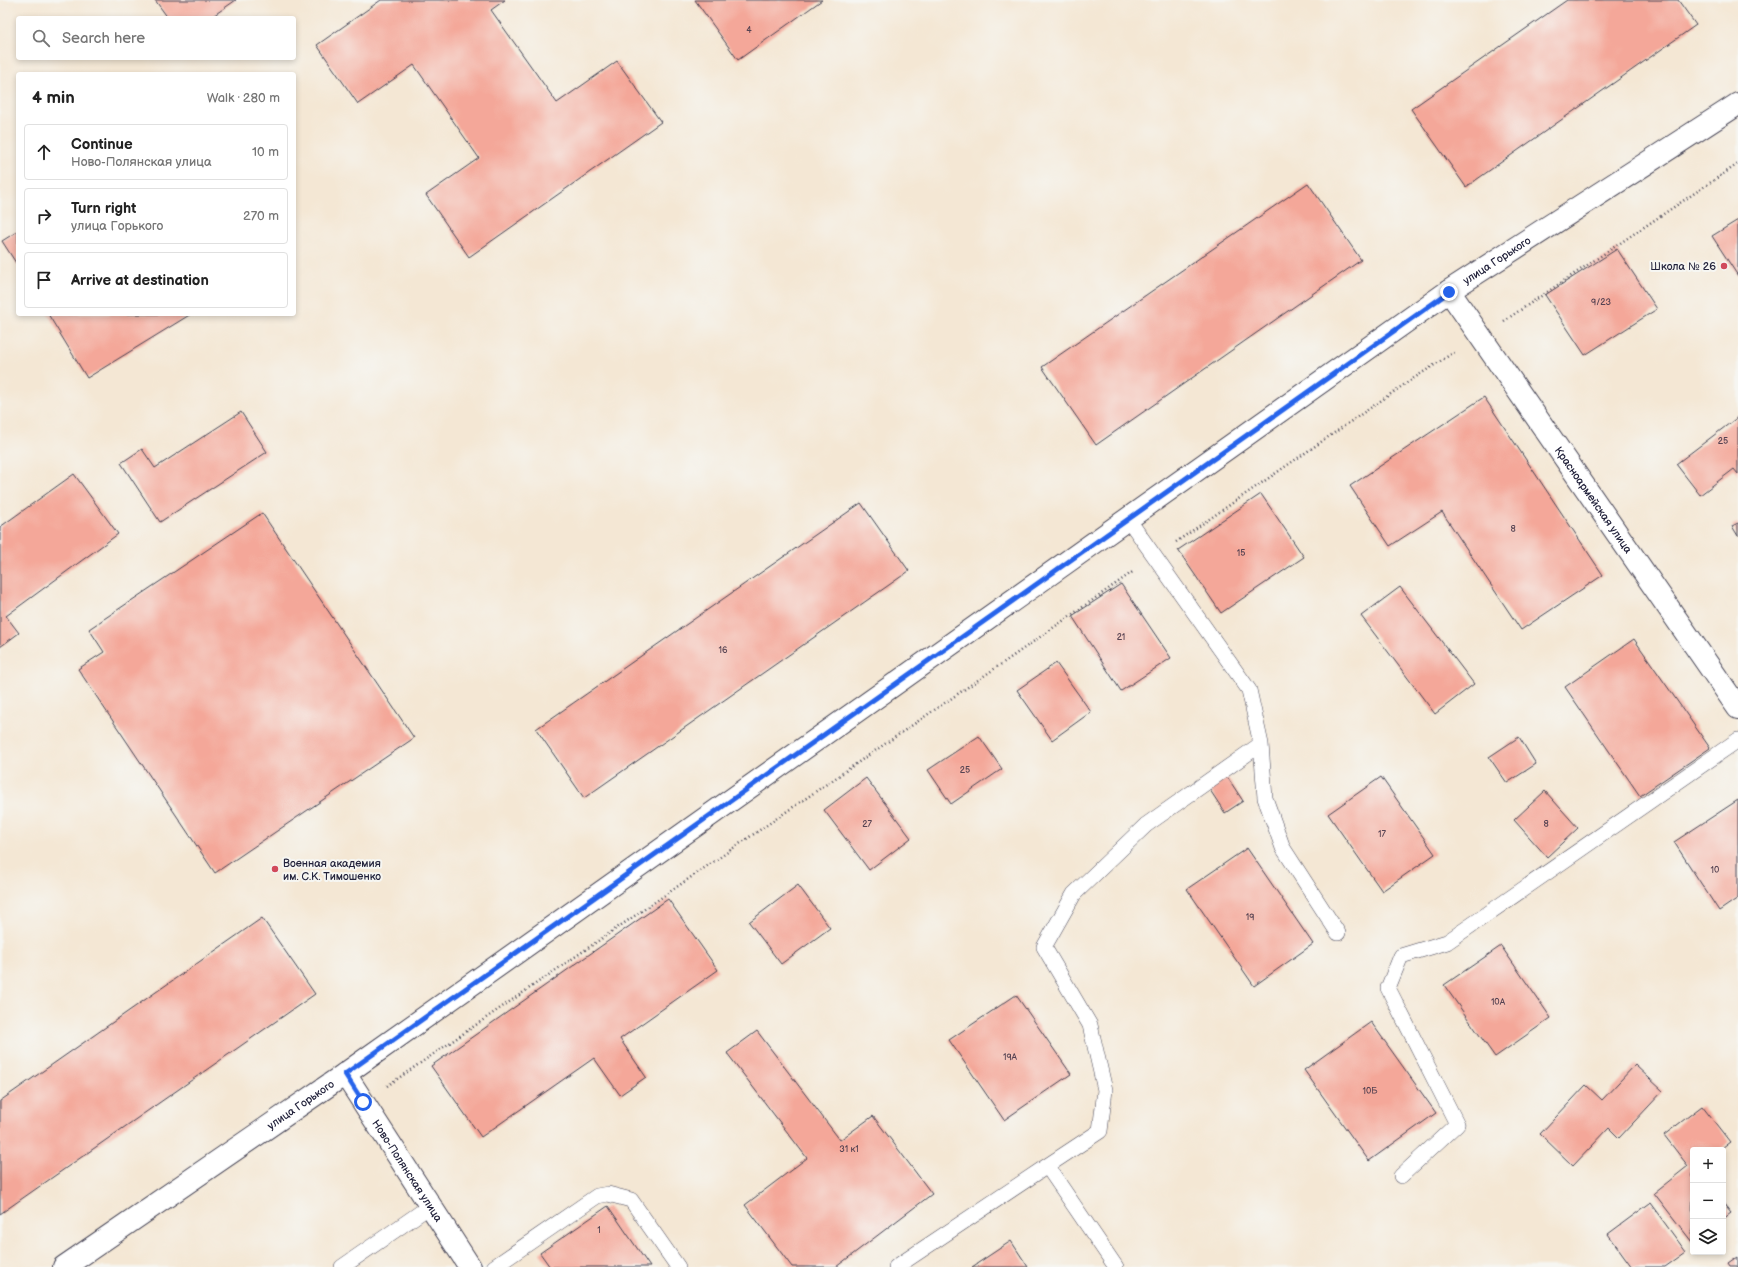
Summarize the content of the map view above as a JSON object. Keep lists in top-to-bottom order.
{
  "streets": {
    "street": ["улица Горького", "Красноармейская улица", "Ново-Полянская улица"]
  },
  "crossings": [
    ["улица Горького", "Красноармейская улица"],
    ["улица Горького", "Ново-Полянская улица"]
  ],
  "places": ["Школа № 26", "Военная академия им. С.К. Тимошенко"],
  "house_numbers": [
    "4",
    "9/23",
    "25",
    "8",
    "15",
    "21",
    "16",
    "25",
    "27",
    "8",
    "17",
    "10",
    "19",
    "10А",
    "19А",
    "10Б",
    "31 к1",
    "1"
  ],
  "page": {
    "search": "Search here",
    "heading": ["4 min", "Walk · 280 m"],
    "list": [
      ["Continue", "Ново-Полянская улица", "10 m"],
      ["Turn right", "улица Горького", "270 m"],
      "Arrive at destination"
    ],
    "map_buttons": ["+", "−"]
  }
}
